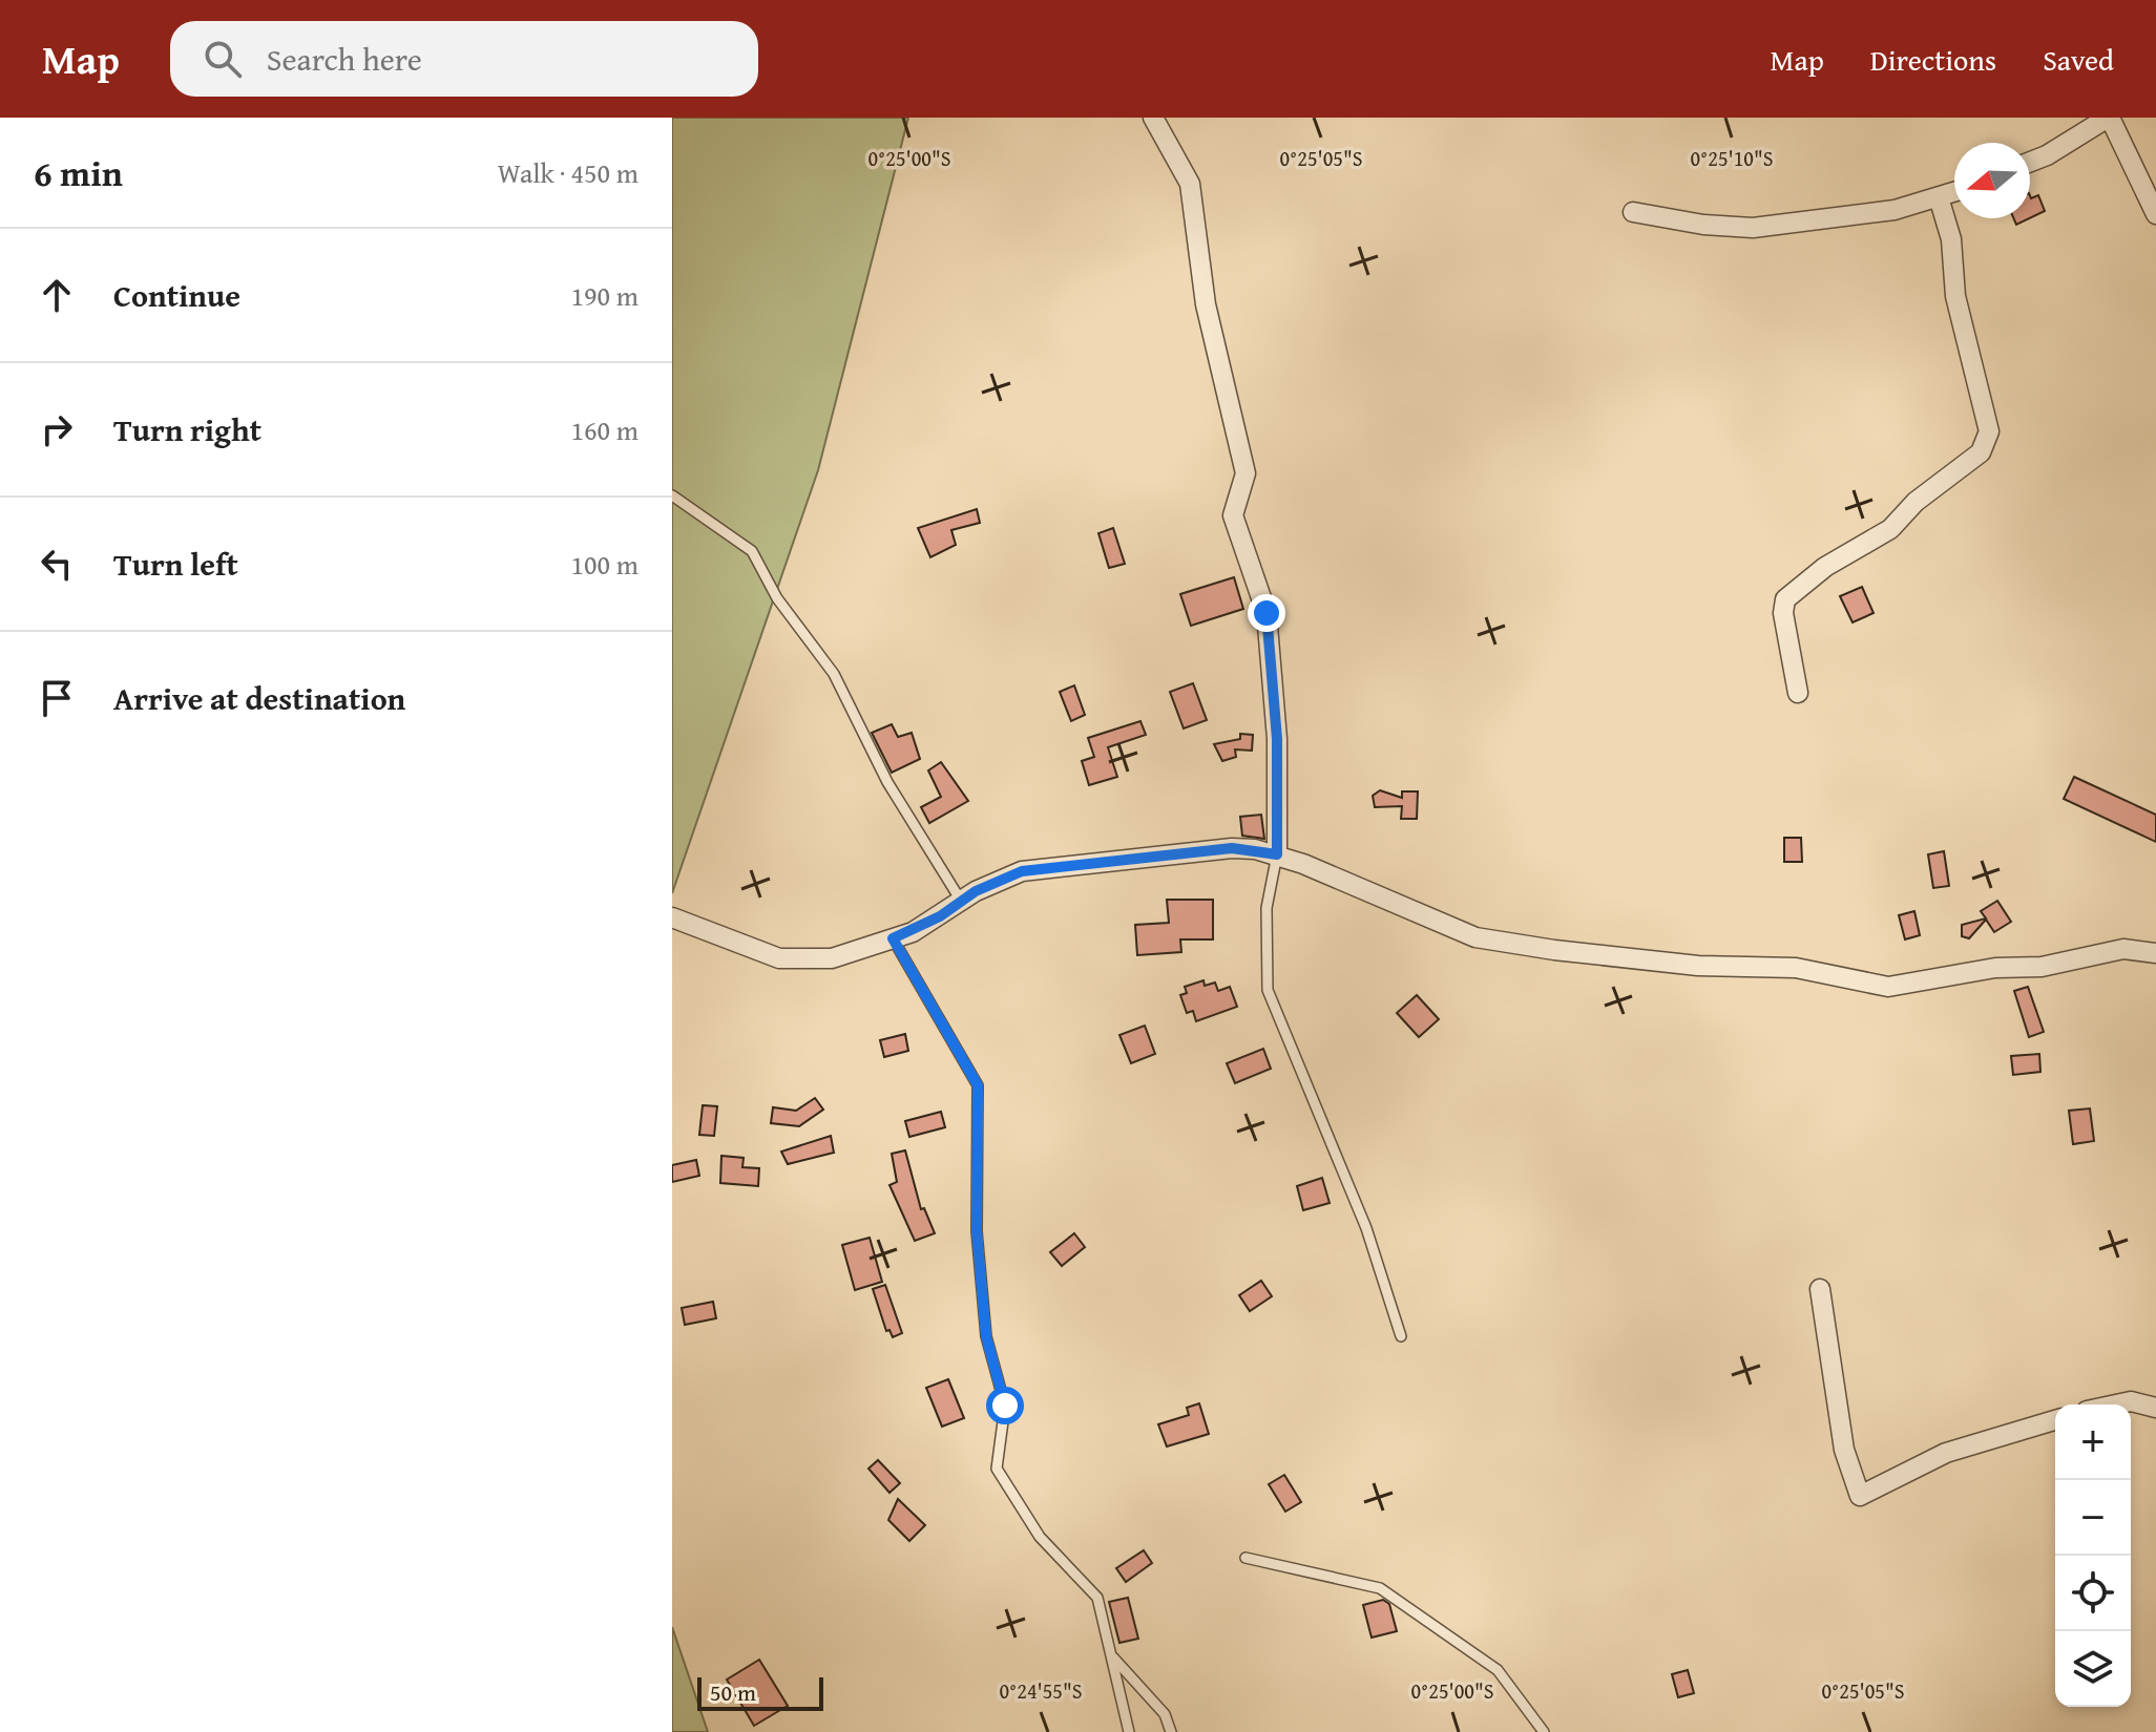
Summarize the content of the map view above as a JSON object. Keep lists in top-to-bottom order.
{
  "scale_bar": "50 m",
  "north": "left",
  "page": {
    "header": "Map",
    "search": "Search here",
    "nav": ["Map", "Directions", "Saved"],
    "heading": ["6 min", "Walk · 450 m"],
    "list": [
      ["Continue", "190 m"],
      ["Turn right", "160 m"],
      ["Turn left", "100 m"],
      "Arrive at destination"
    ],
    "map_buttons": ["+", "−"],
    "scale": "50 m"
  },
  "coordinates": [
    "0°25'00\"S",
    "0°25'05\"S",
    "0°25'10\"S",
    "0°24'55\"S"
  ]
}
